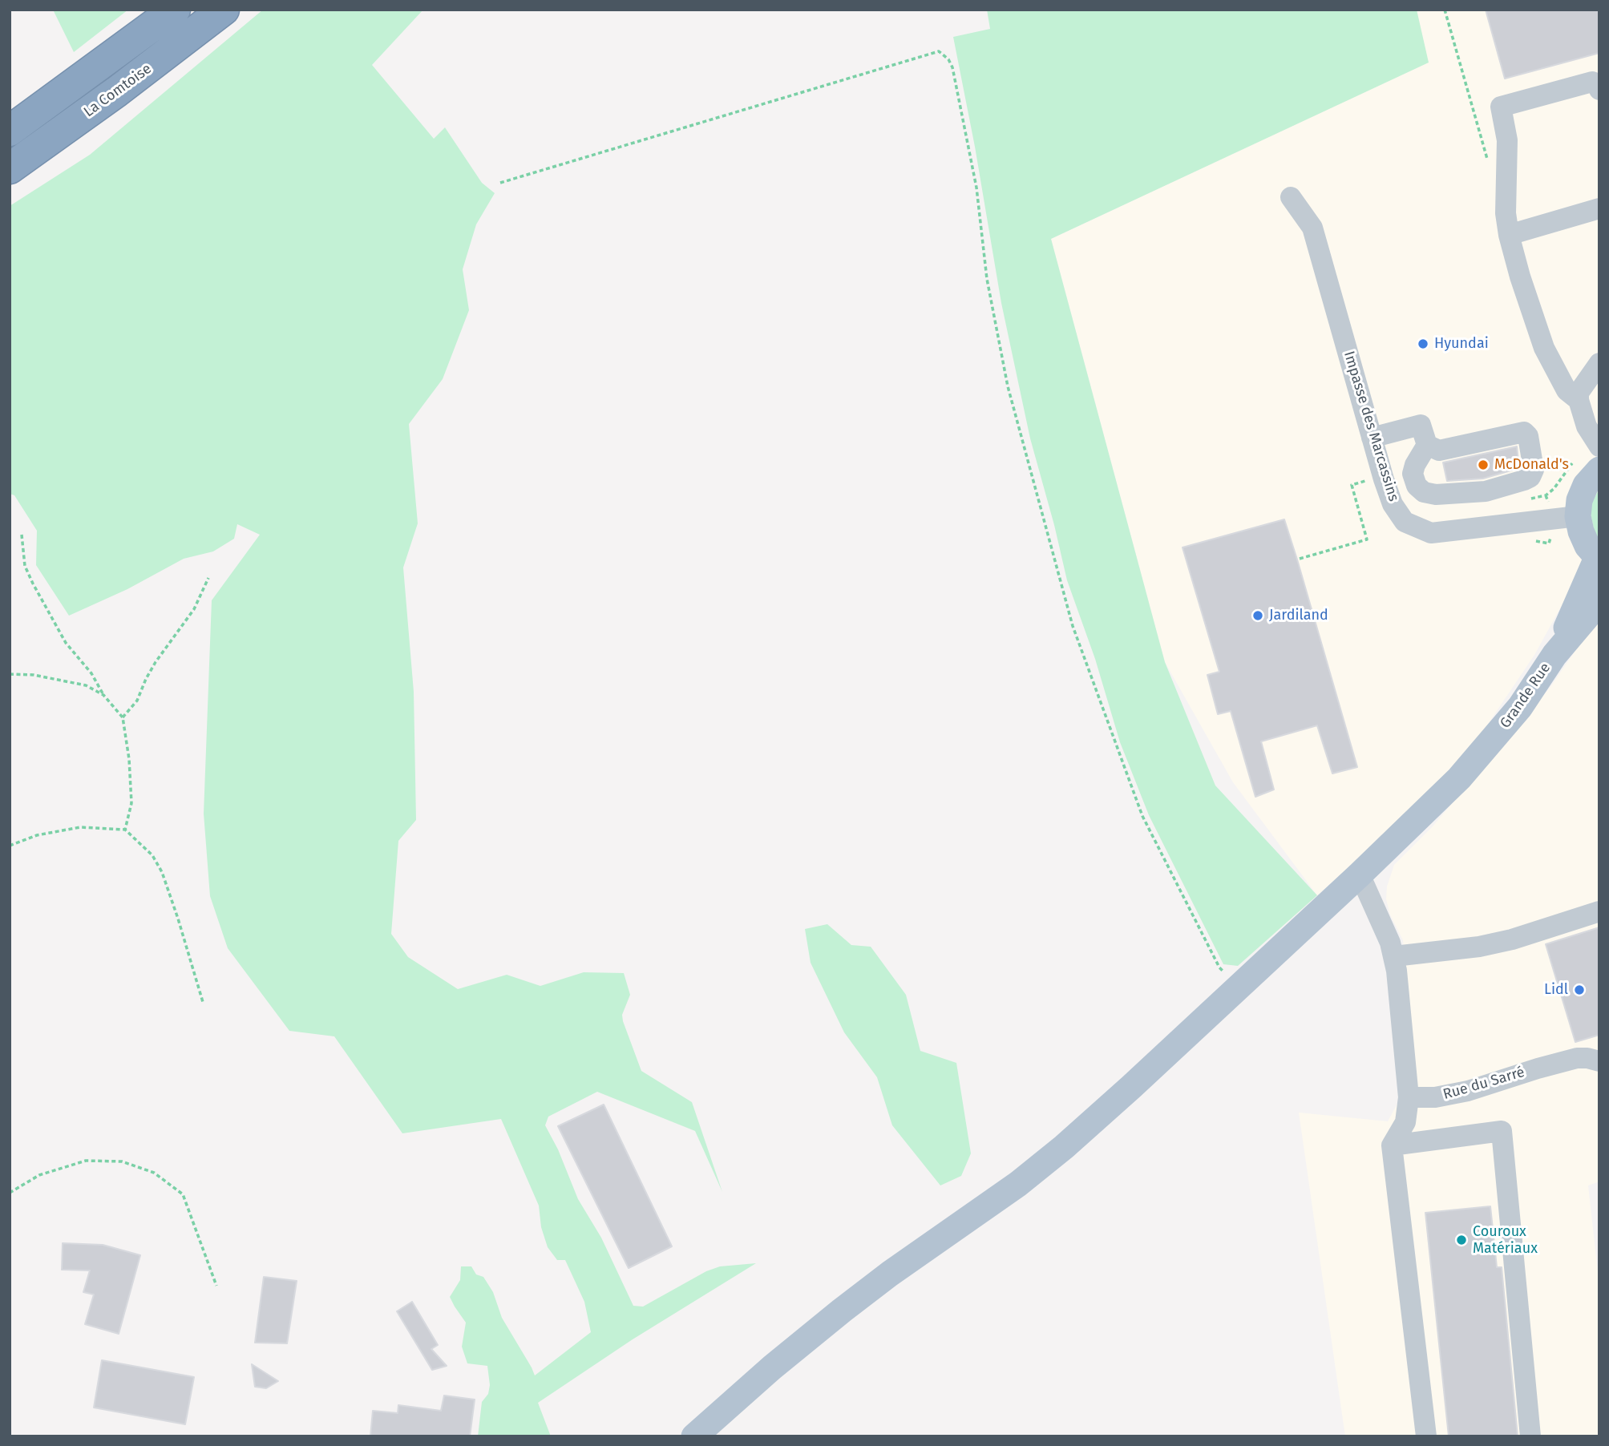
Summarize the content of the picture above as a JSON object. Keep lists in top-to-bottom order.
{
  "streets": {
    "highway": ["La Comtoise"],
    "main road": ["Grande Rue"],
    "street": ["Impasse des Marcassins", "Rue du Sarré"]
  },
  "places": [
    "Hyundai",
    "McDonald's",
    "Jardiland",
    "Lidl",
    "Couroux Matériaux"
  ]
}
